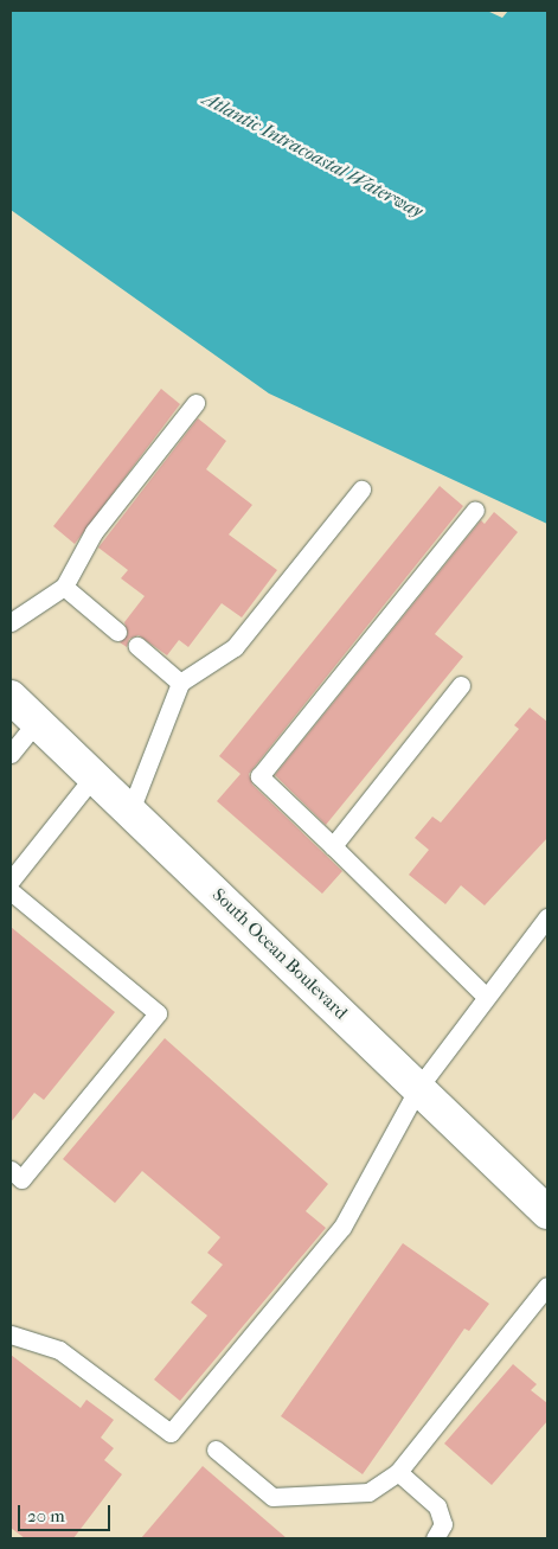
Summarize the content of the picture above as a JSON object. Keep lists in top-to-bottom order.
{
  "streets": {
    "main road": ["South Ocean Boulevard"]
  },
  "water": ["Atlantic Intracoastal Waterway"],
  "scale_bar": "20 m"
}
